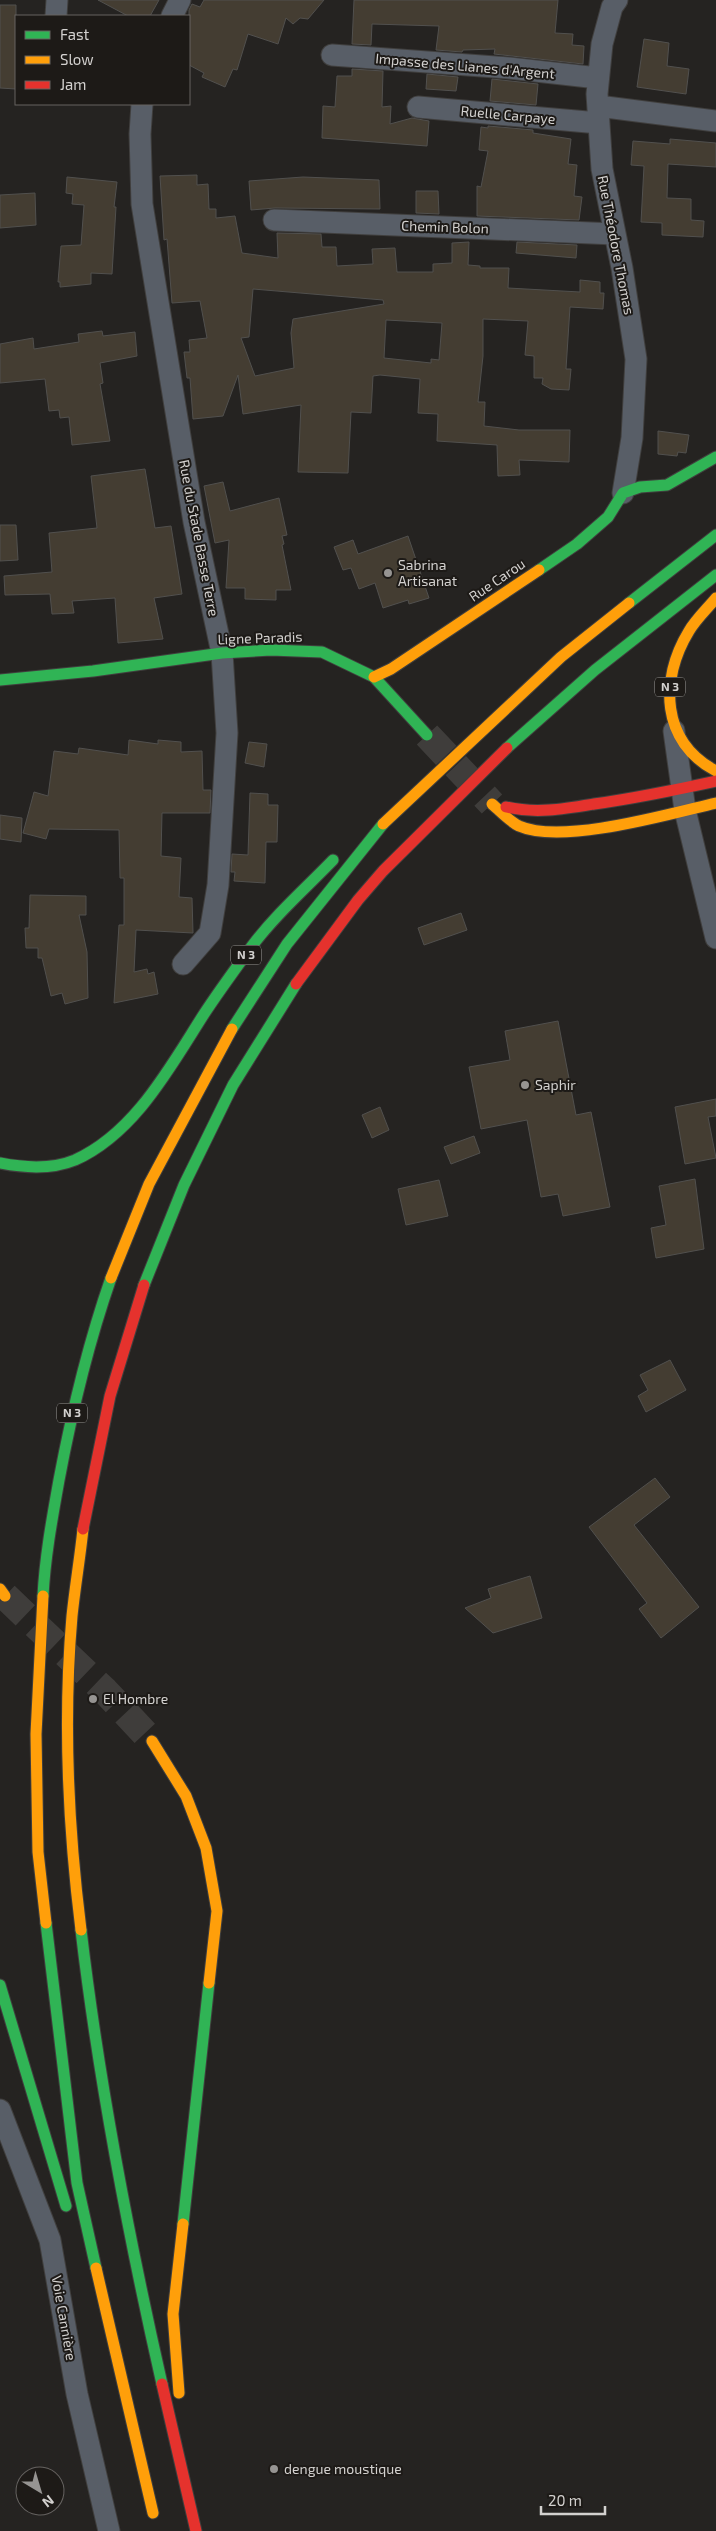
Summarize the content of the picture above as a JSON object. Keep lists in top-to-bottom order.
{
  "streets": {
    "main road": ["Rue Carou", "Ligne Paradis", "N 3"],
    "street": [
      "Impasse des Lianes d'Argent",
      "Ruelle Carpaye",
      "Chemin Bolon",
      "Rue Théodore Thomas",
      "Rue du Stade Basse Terre",
      "Voie Cannière"
    ]
  },
  "crossings": [
    ["Impasse des Lianes d'Argent", "Rue Théodore Thomas"],
    ["Ruelle Carpaye", "Rue Théodore Thomas"],
    ["Chemin Bolon", "Rue Théodore Thomas"],
    ["Rue Théodore Thomas", "Rue Carou"],
    ["Rue du Stade Basse Terre", "Ligne Paradis"],
    ["Rue Carou", "Ligne Paradis"]
  ],
  "places": [
    "Sabrina Artisanat",
    "Saphir",
    "El Hombre",
    "dengue moustique"
  ],
  "legend": ["Fast", "Slow", "Jam"],
  "scale_bar": "20 m",
  "north": "bottom right"
}
